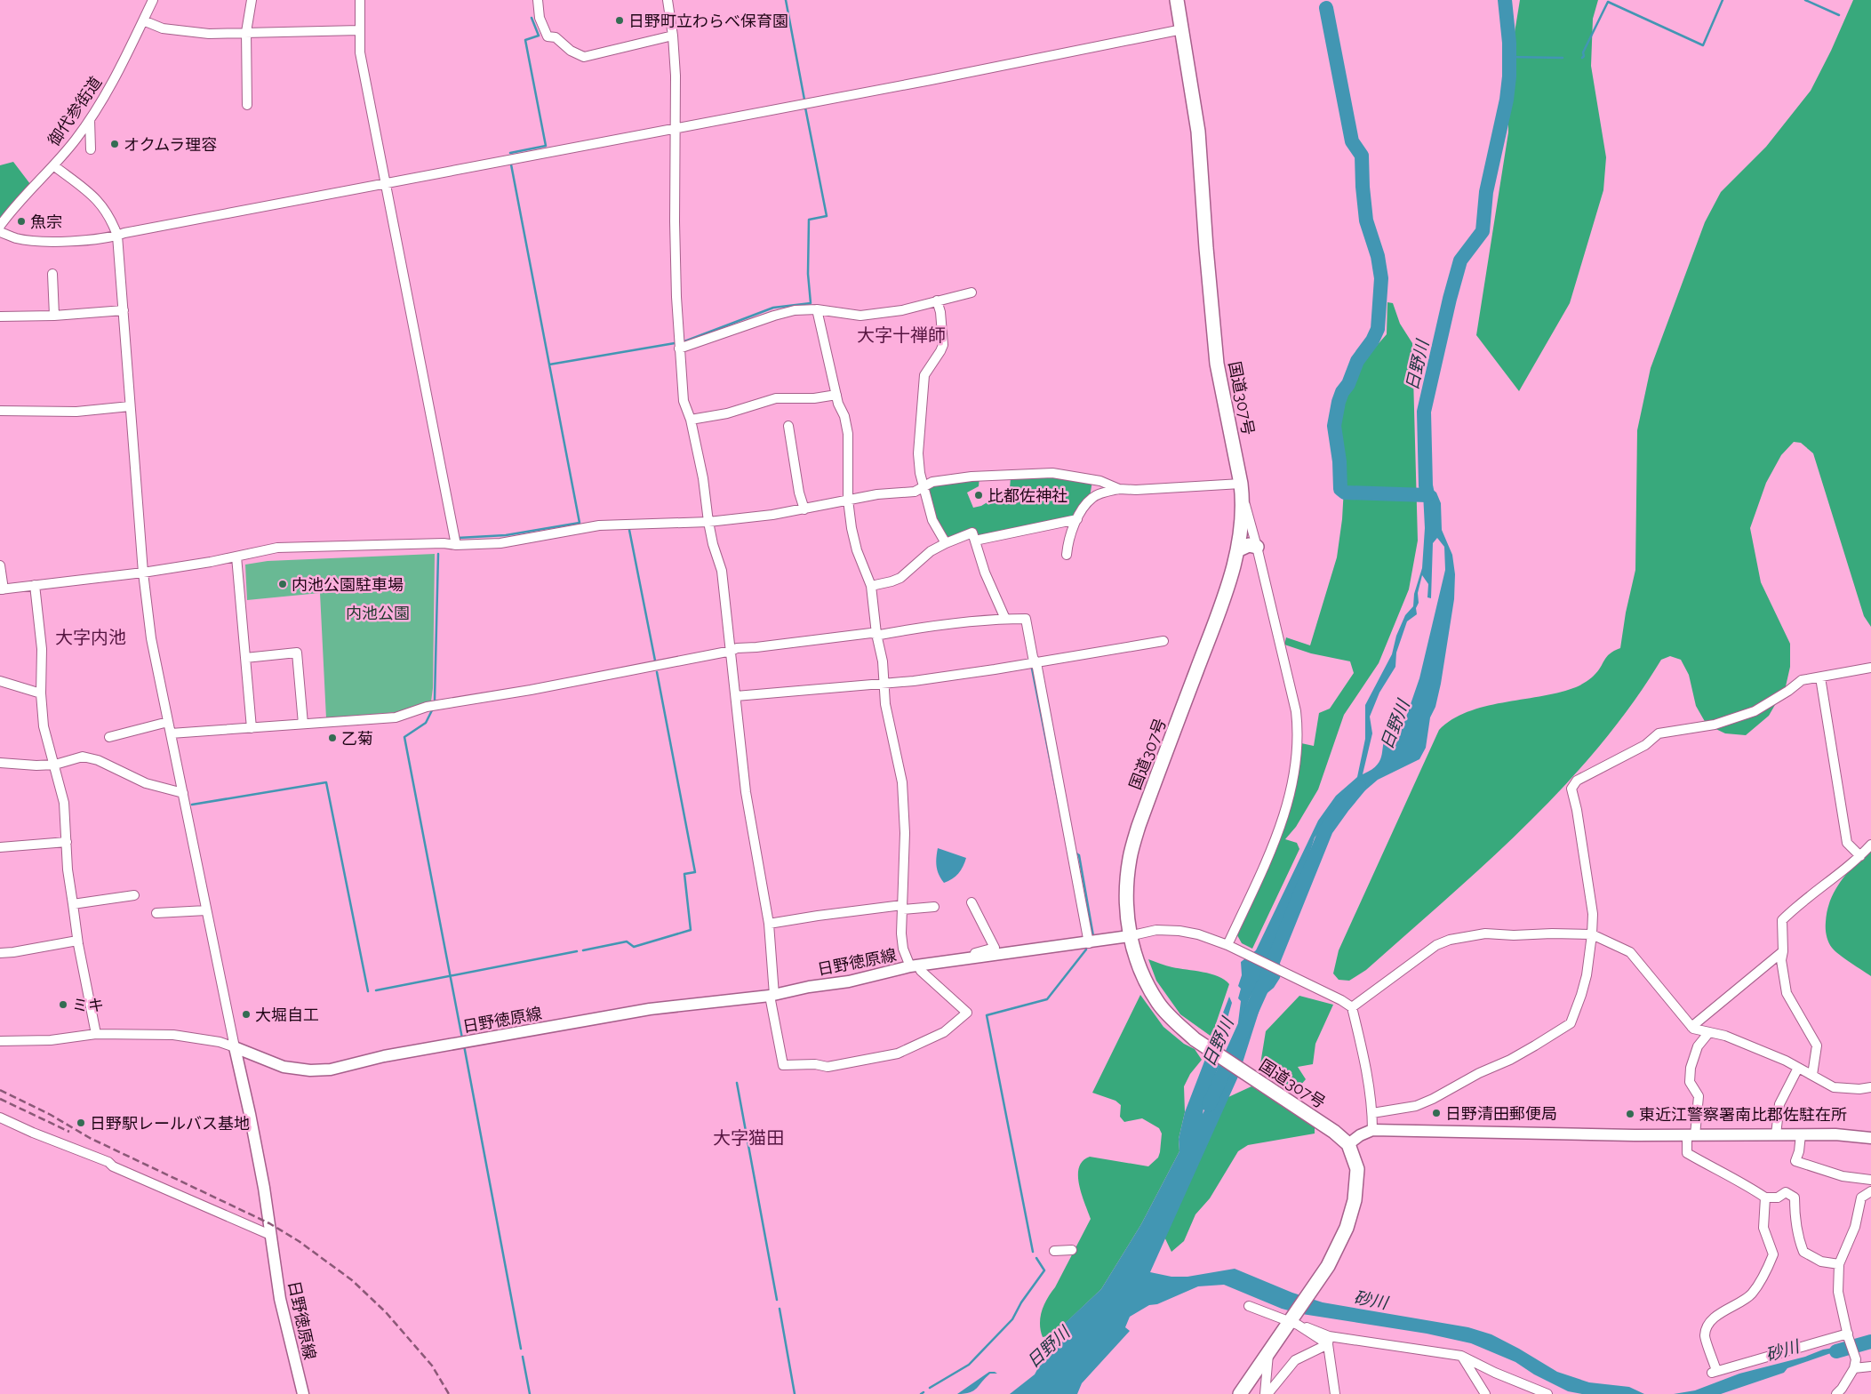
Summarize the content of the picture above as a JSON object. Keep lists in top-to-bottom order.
{
  "streets": {
    "highway": ["国道307号"],
    "main road": ["日野徳原線"],
    "street": ["御代参街道"]
  },
  "crossings": [
    ["国道307号", "日野徳原線"]
  ],
  "districts": ["大字十禅師", "大字内池", "大字猫田"],
  "water": ["日野川", "砂川"],
  "parks": ["内池公園"],
  "places": [
    "日野町立わらべ保育園",
    "オクムラ理容",
    "魚宗",
    "比都佐神社",
    "内池公園駐車場",
    "乙菊",
    "ミキ",
    "大堀自工",
    "日野清田郵便局",
    "東近江警察署南比郡佐駐在所",
    "日野駅レールバス基地"
  ]
}
